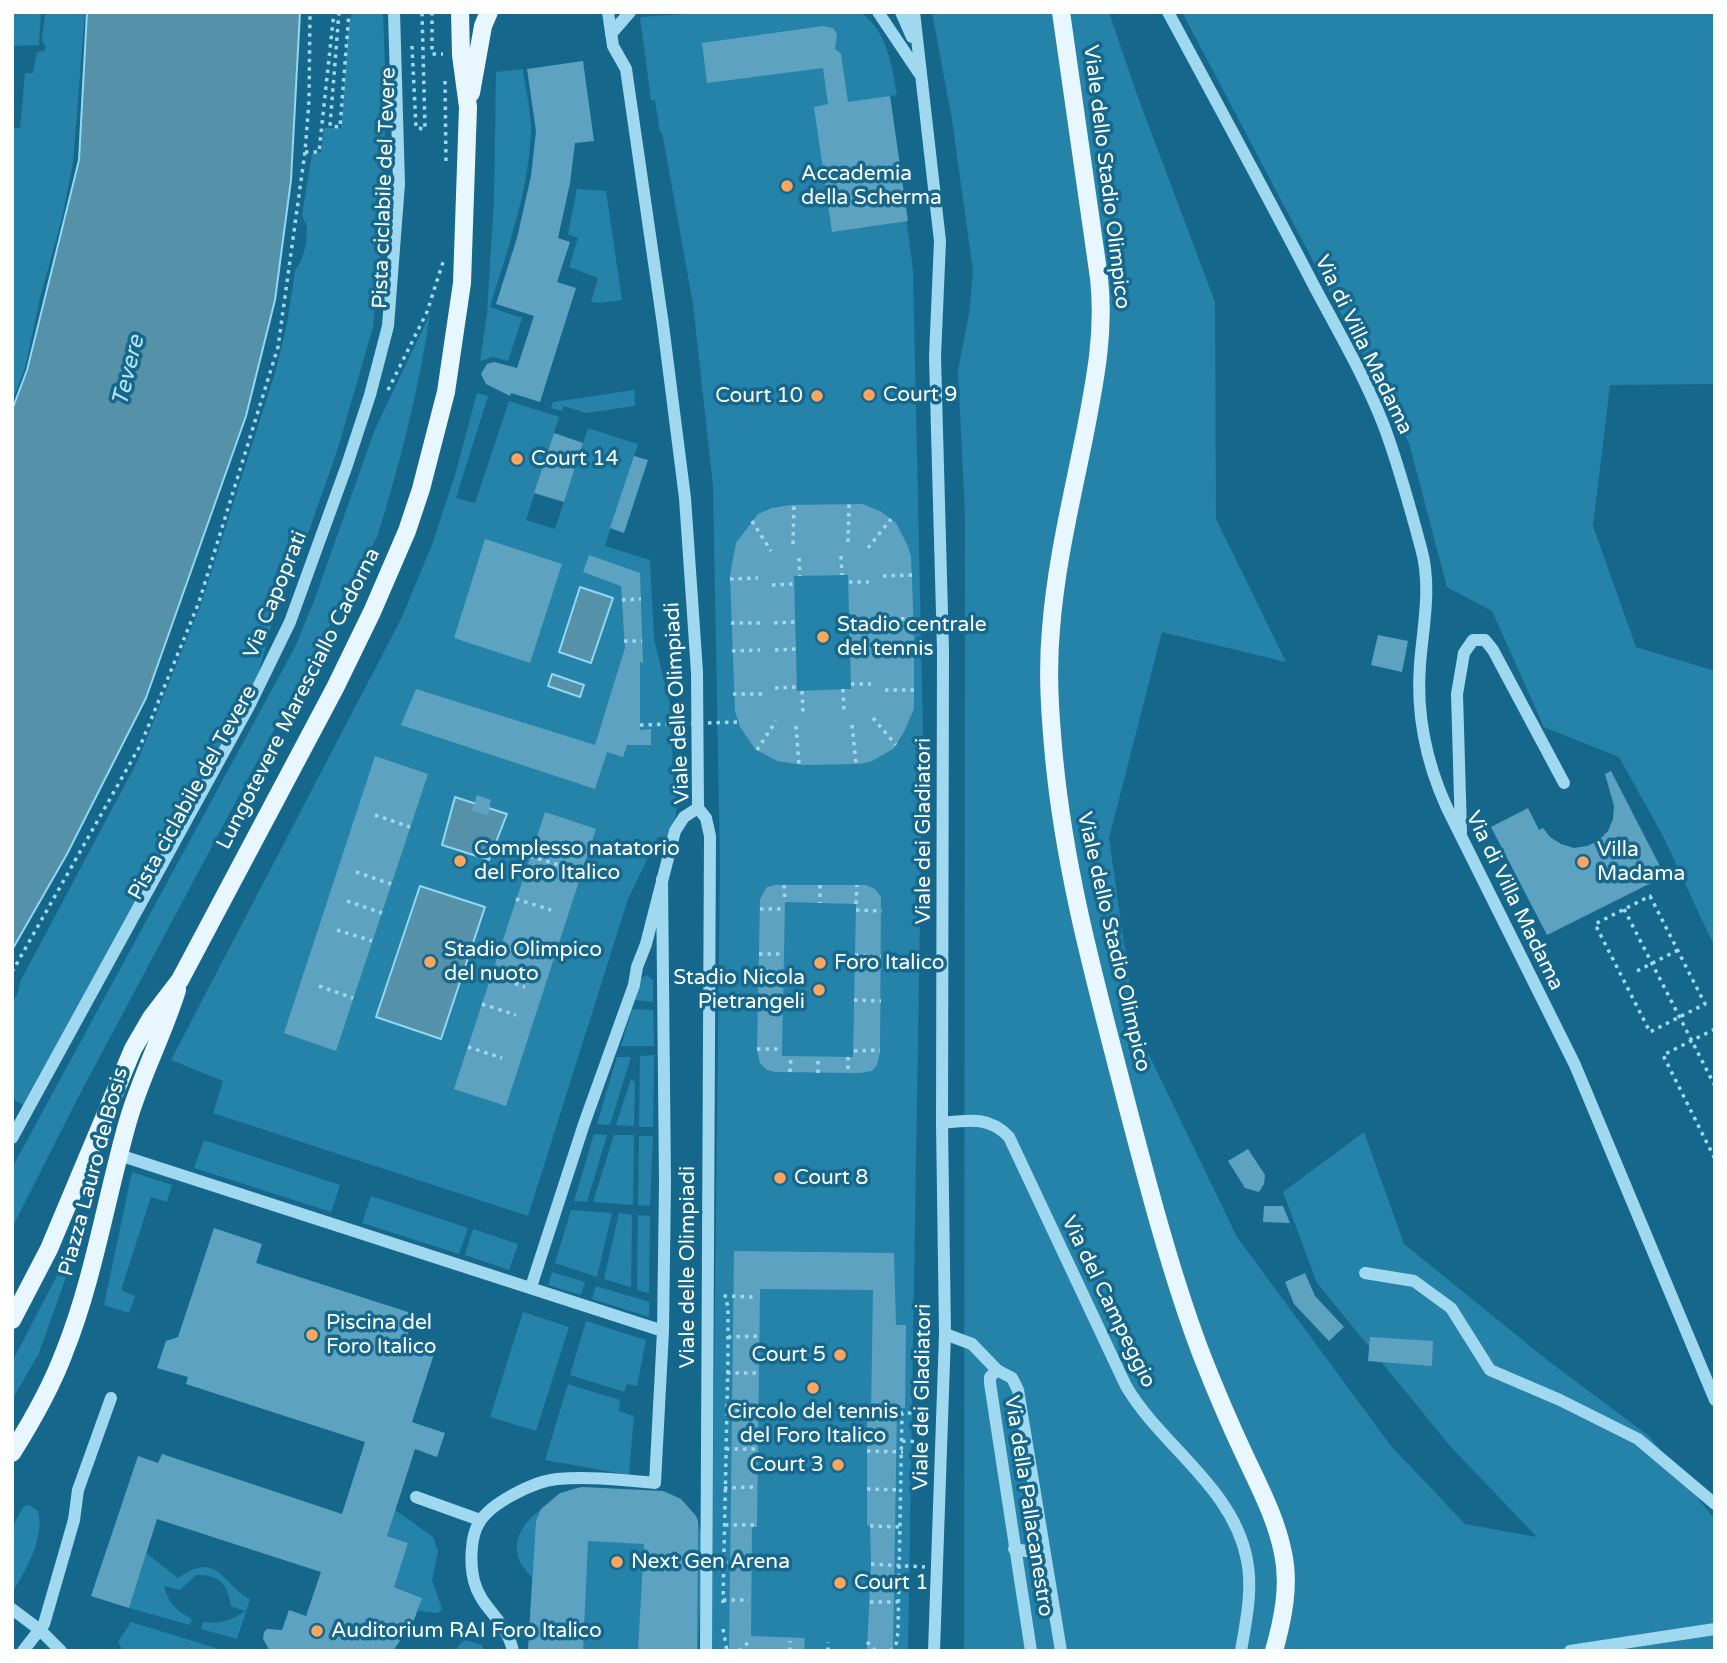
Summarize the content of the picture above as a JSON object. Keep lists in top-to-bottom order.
{
  "streets": {
    "main road": ["Viale dello Stadio Olimpico", "Lungotevere Maresciallo Cadorna", "Piazza Lauro de Bosis"],
    "street": [
      "Via di Villa Madama",
      "Via Capoprati",
      "Viale delle Olimpiadi",
      "Viale dei Gladiatori",
      "Via del Campeggio",
      "Via della Pallacanestro"
    ]
  },
  "crossings": [
    ["Lungotevere Maresciallo Cadorna", "Piazza Lauro de Bosis"],
    ["Viale dei Gladiatori", "Via del Campeggio"]
  ],
  "water": ["Tevere"],
  "places": [
    "Accademia della Scherma",
    "Court 9",
    "Court 10",
    "Court 14",
    "Stadio centrale del tennis",
    "Complesso natatorio del Foro Italico",
    "Villa Madama",
    "Stadio Olimpico del nuoto",
    "Foro Italico",
    "Stadio Nicola Pietrangeli",
    "Court 8",
    "Piscina del Foro Italico",
    "Court 5",
    "Circolo del tennis del Foro Italico",
    "Court 3",
    "Next Gen Arena",
    "Court 1",
    "Auditorium RAI Foro Italico"
  ]
}
